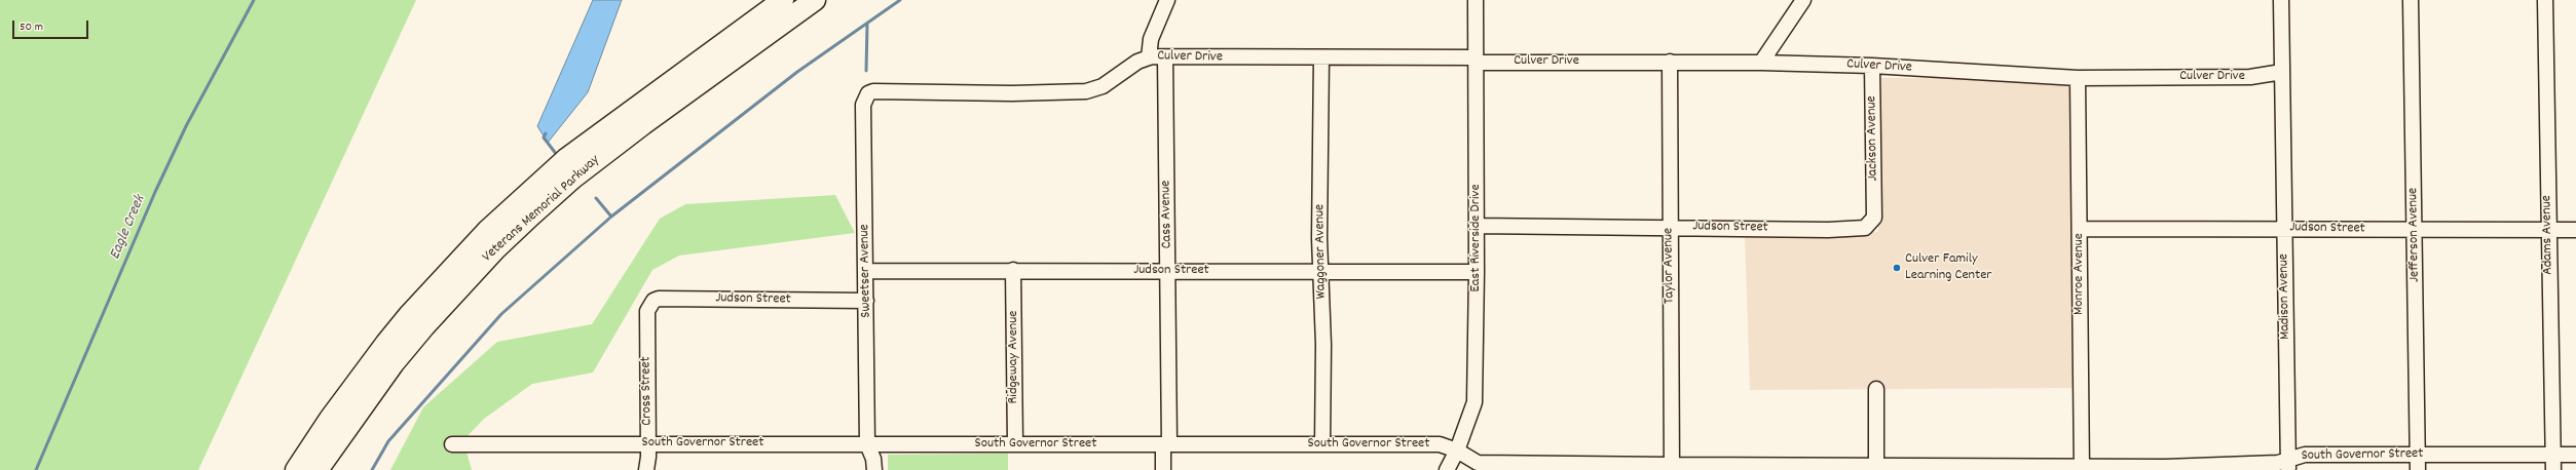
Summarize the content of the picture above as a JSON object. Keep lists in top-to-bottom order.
{
  "streets": {
    "highway": ["Veterans Memorial Parkway"],
    "street": [
      "Culver Drive",
      "Jackson Avenue",
      "Cass Avenue",
      "Judson Street",
      "Jefferson Avenue",
      "Adams Avenue",
      "East Riverside Drive",
      "Waggoner Avenue",
      "Taylor Avenue",
      "Sweetser Avenue",
      "Monroe Avenue",
      "Madison Avenue",
      "Ridgeway Avenue",
      "Cross Street",
      "South Governor Street"
    ]
  },
  "crossings": [
    ["Culver Drive", "Jackson Avenue"],
    ["Culver Drive", "Cass Avenue"],
    ["Culver Drive", "East Riverside Drive"],
    ["Culver Drive", "Waggoner Avenue"],
    ["Culver Drive", "Taylor Avenue"],
    ["Culver Drive", "Sweetser Avenue"],
    ["Culver Drive", "Monroe Avenue"],
    ["Culver Drive", "Madison Avenue"],
    ["Jackson Avenue", "Judson Street"],
    ["Cass Avenue", "Judson Street"],
    ["Cass Avenue", "South Governor Street"],
    ["Judson Street", "Jefferson Avenue"],
    ["Judson Street", "Adams Avenue"],
    ["Judson Street", "East Riverside Drive"],
    ["Judson Street", "Waggoner Avenue"],
    ["Judson Street", "Taylor Avenue"],
    ["Judson Street", "Sweetser Avenue"],
    ["Judson Street", "Monroe Avenue"],
    ["Judson Street", "Madison Avenue"],
    ["Judson Street", "Ridgeway Avenue"],
    ["Judson Street", "Cross Street"],
    ["Jefferson Avenue", "South Governor Street"],
    ["Adams Avenue", "South Governor Street"],
    ["East Riverside Drive", "South Governor Street"],
    ["Waggoner Avenue", "South Governor Street"],
    ["Taylor Avenue", "South Governor Street"],
    ["Sweetser Avenue", "South Governor Street"],
    ["Monroe Avenue", "South Governor Street"],
    ["Madison Avenue", "South Governor Street"],
    ["Ridgeway Avenue", "South Governor Street"],
    ["Cross Street", "South Governor Street"]
  ],
  "water": ["Eagle Creek"],
  "places": ["Culver Family Learning Center"],
  "scale_bar": "50 m"
}
